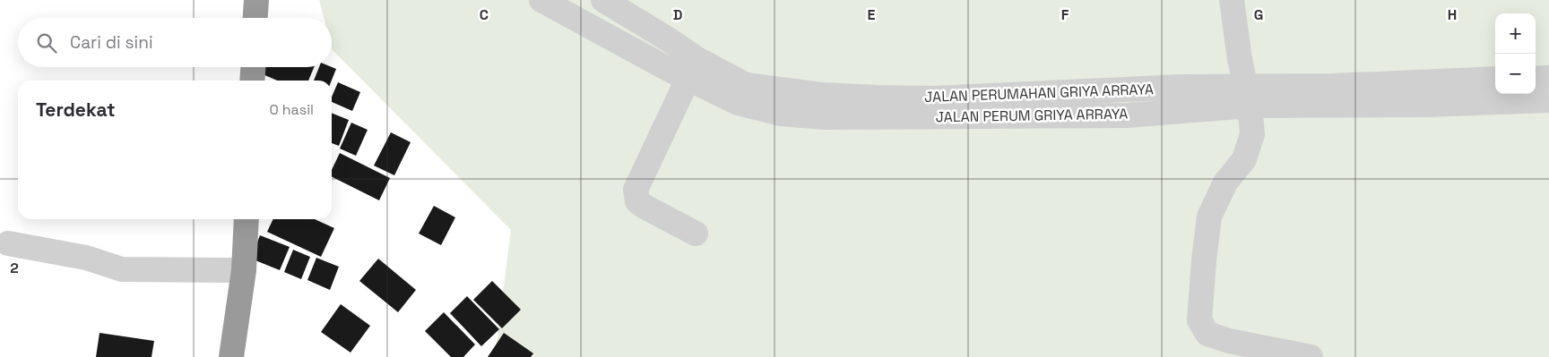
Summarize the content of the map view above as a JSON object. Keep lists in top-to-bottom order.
{
  "streets": {
    "street": ["JALAN PERUMAHAN GRIYA ARRAYA"]
  },
  "page": {
    "map_buttons": ["+", "−"],
    "search": "Cari di sini",
    "heading": ["Terdekat", "0 hasil"]
  },
  "grid": {
    "columns": [
      "C",
      "D",
      "E",
      "F",
      "G",
      "H"
    ],
    "rows": ["2"]
  }
}
